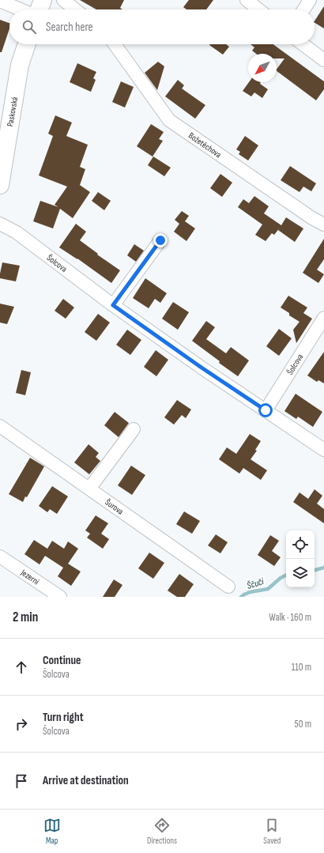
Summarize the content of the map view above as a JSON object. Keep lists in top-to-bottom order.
{
  "streets": {
    "main road": ["Paskovská"],
    "street": [
      "Božetěchova",
      "Šolcova",
      "Šurova",
      "Jezerní"
    ]
  },
  "water": ["Ščučí"],
  "north": "bottom left",
  "page": {
    "search": "Search here",
    "heading": ["2 min", "Walk · 160 m"],
    "list": [
      ["Continue", "Šolcova", "110 m"],
      ["Turn right", "Šolcova", "50 m"],
      "Arrive at destination"
    ],
    "nav": ["Map", "Directions", "Saved"]
  }
}
